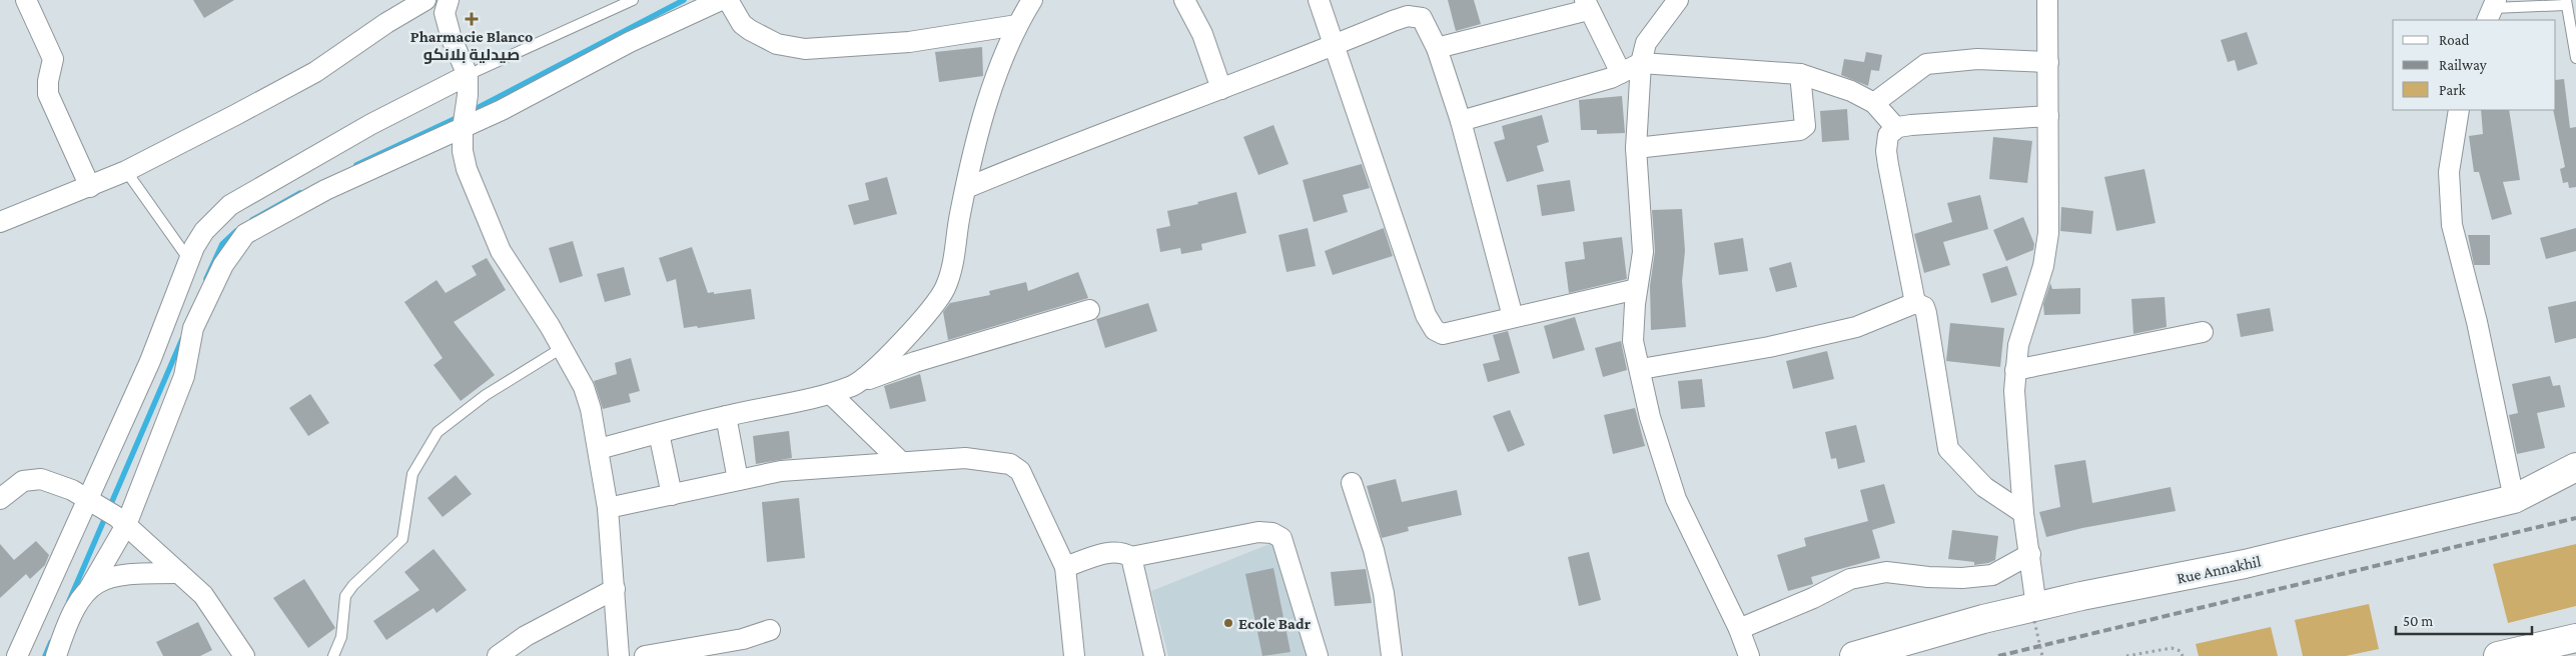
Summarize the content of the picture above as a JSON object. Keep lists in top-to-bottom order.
{
  "streets": {
    "street": ["Rue Annakhil"]
  },
  "places": {
    "health": ["Pharmacie Blanco صيدلية بلانكو"],
    "other": ["Ecole Badr"]
  },
  "legend": ["Road", "Railway", "Park"],
  "scale_bar": "50 m"
}
